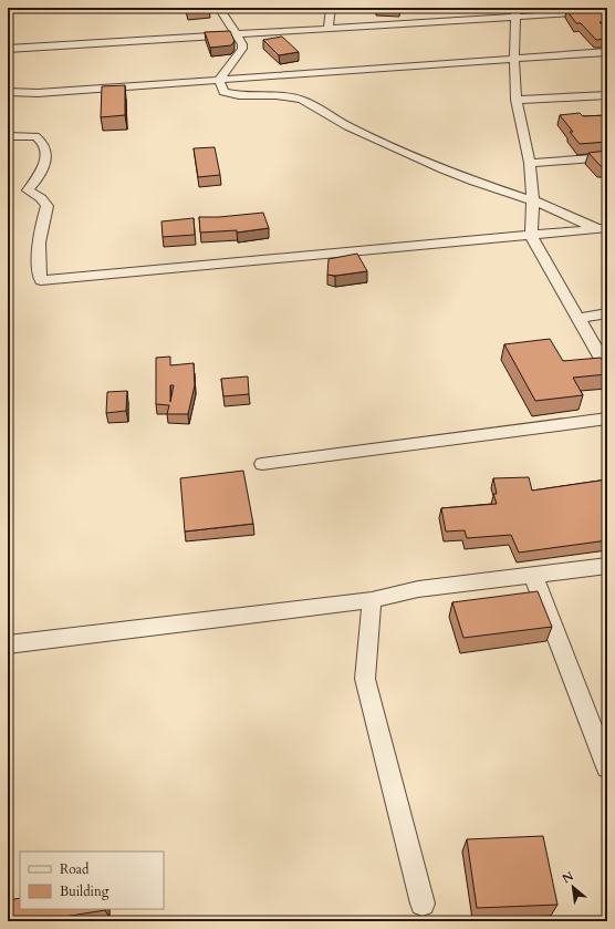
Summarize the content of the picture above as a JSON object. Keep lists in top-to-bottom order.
{
  "legend": ["Road", "Building"],
  "north": "top left"
}
